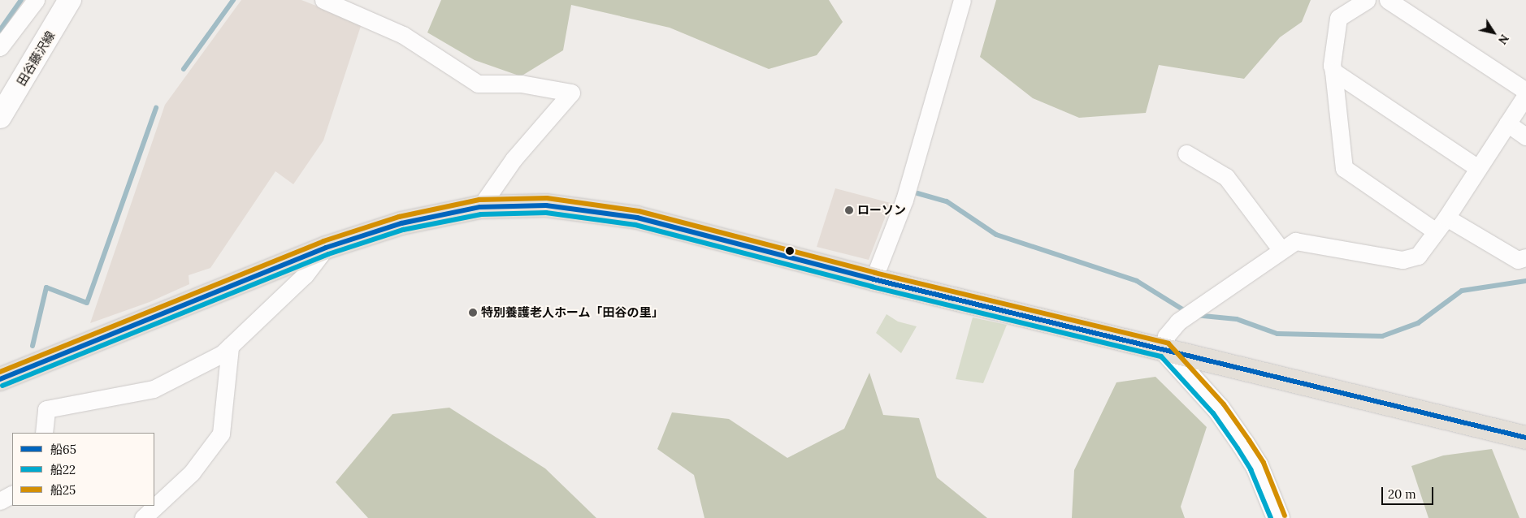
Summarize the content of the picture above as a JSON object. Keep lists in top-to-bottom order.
{
  "streets": {
    "street": ["田谷藤沢線"]
  },
  "places": ["ローソン", "特別養護老人ホーム「田谷の里」"],
  "lines": ["transit line 船25", "transit line 船65", "transit line 船22"],
  "legend": ["船65", "船22", "船25"],
  "scale_bar": "20 m",
  "north": "bottom right"
}
